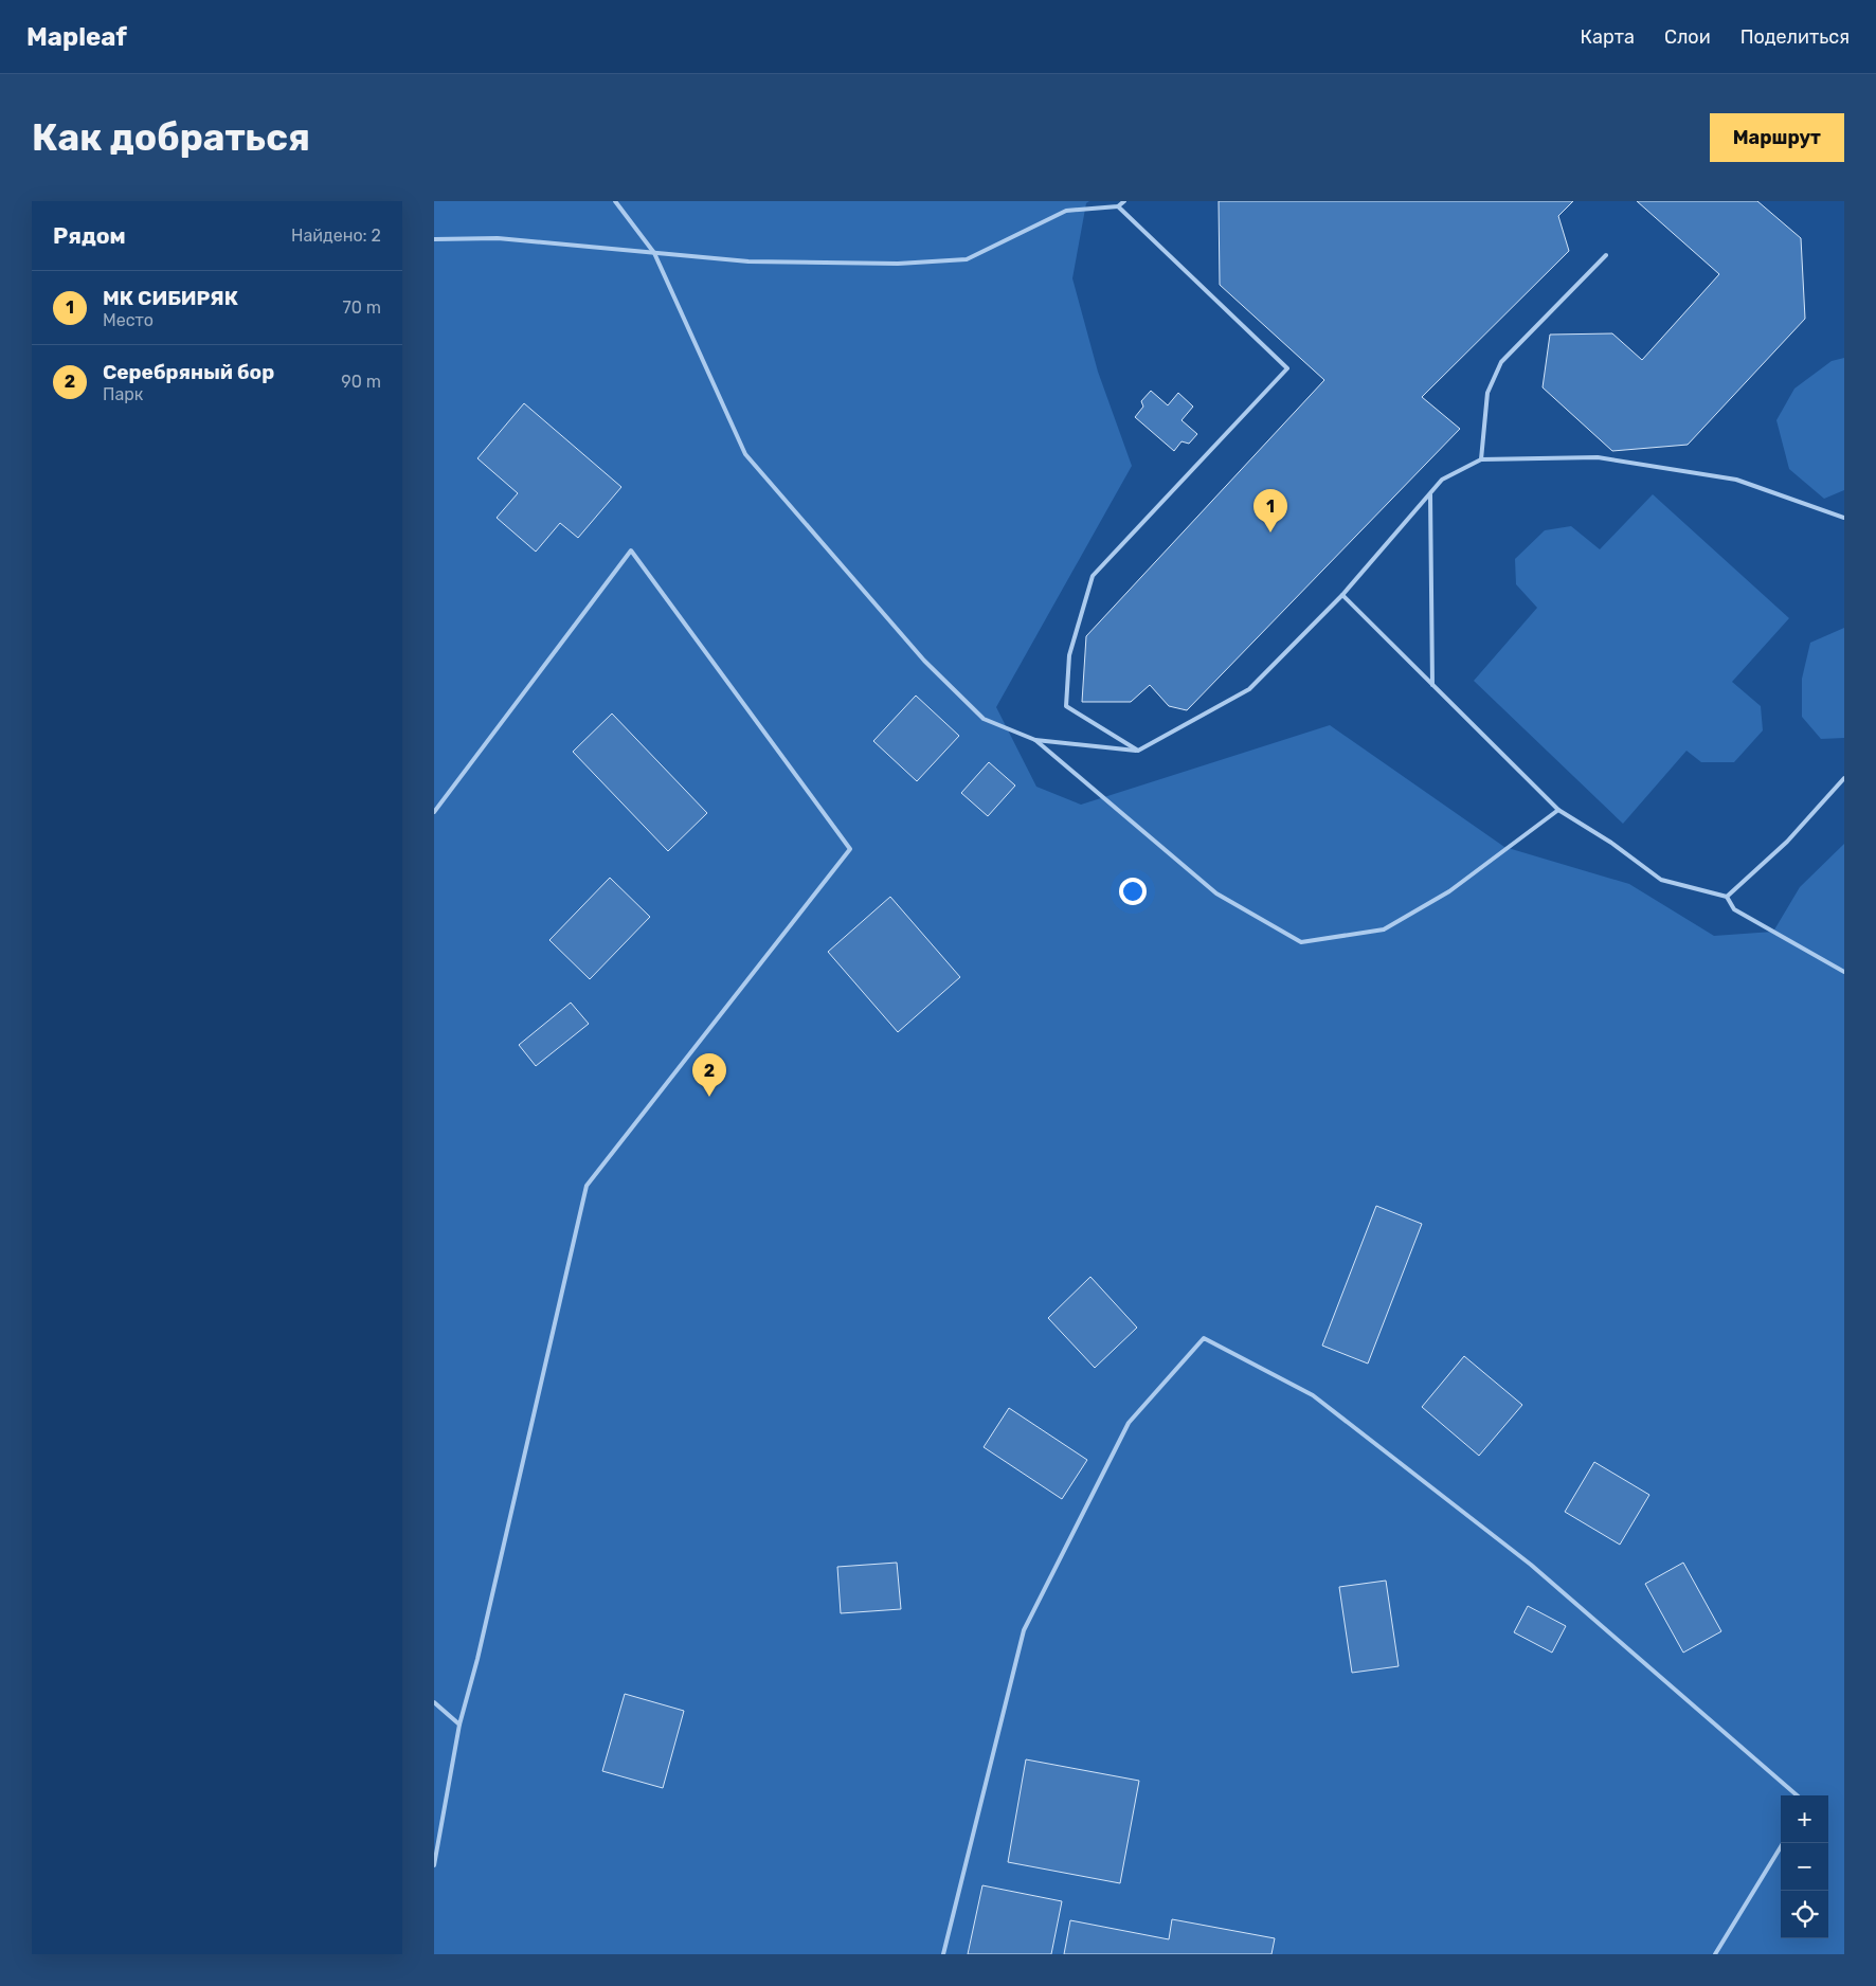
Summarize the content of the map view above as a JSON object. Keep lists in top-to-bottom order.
{
  "page": {
    "header": "Mapleaf",
    "nav": ["Карта", "Слои", "Поделиться"],
    "buttons": "Маршрут",
    "title": "Как добраться",
    "heading": ["Рядом", "Найдено: 2"],
    "list": [
      {
        "mark": "1",
        "name": "МК СИБИРЯК",
        "note": "Место",
        "value": "70 m"
      },
      {
        "mark": "2",
        "name": "Серебряный бор",
        "note": "Парк",
        "value": "90 m"
      }
    ],
    "pins": ["1", "2"],
    "map_buttons": ["+", "−"]
  }
}
